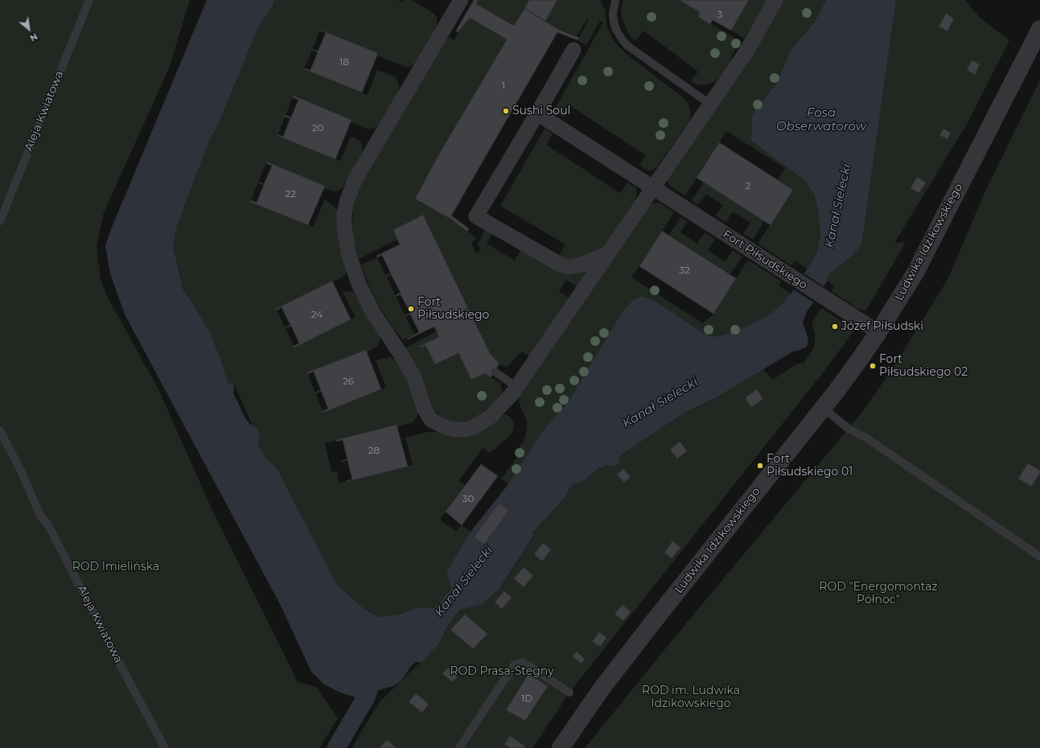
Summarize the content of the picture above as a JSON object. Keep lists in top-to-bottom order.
{
  "streets": {
    "street": ["Ludwika Idzikowskiego", "Fort Piłsudskiego"],
    "lane": ["Aleja Kwiatowa"]
  },
  "crossings": [
    ["Ludwika Idzikowskiego", "Fort Piłsudskiego"]
  ],
  "water": ["Fosa Obserwatorów", "Kanał Sielecki"],
  "parks": [
    "ROD Imielińska",
    "ROD \"Energomontaż Północ\"",
    "ROD Prasa-Stegny",
    "ROD im. Ludwika Idzikowskiego"
  ],
  "places": [
    "Sushi Soul",
    "Fort Piłsudskiego",
    "Józef Piłsudski",
    "Fort Piłsudskiego 02",
    "Fort Piłsudskiego 01"
  ],
  "house_numbers": [
    "3",
    "18",
    "1",
    "20",
    "2",
    "22",
    "32",
    "24",
    "26",
    "28",
    "30",
    "1D"
  ],
  "north": "bottom right"
}
